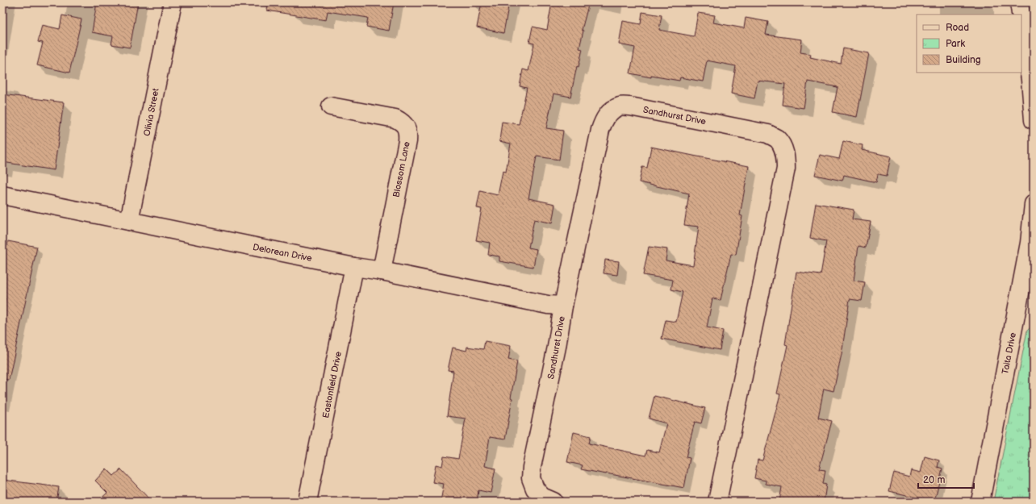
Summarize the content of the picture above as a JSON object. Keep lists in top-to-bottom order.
{
  "streets": {
    "street": [
      "Olivia Street",
      "Sandhurst Drive",
      "Blossom Lane",
      "Delorean Drive",
      "Taita Drive",
      "Eastonfield Drive"
    ]
  },
  "crossings": [
    ["Olivia Street", "Delorean Drive"],
    ["Sandhurst Drive", "Delorean Drive"],
    ["Blossom Lane", "Delorean Drive"],
    ["Delorean Drive", "Eastonfield Drive"]
  ],
  "legend": ["Road", "Park", "Building"],
  "scale_bar": "20 m"
}
